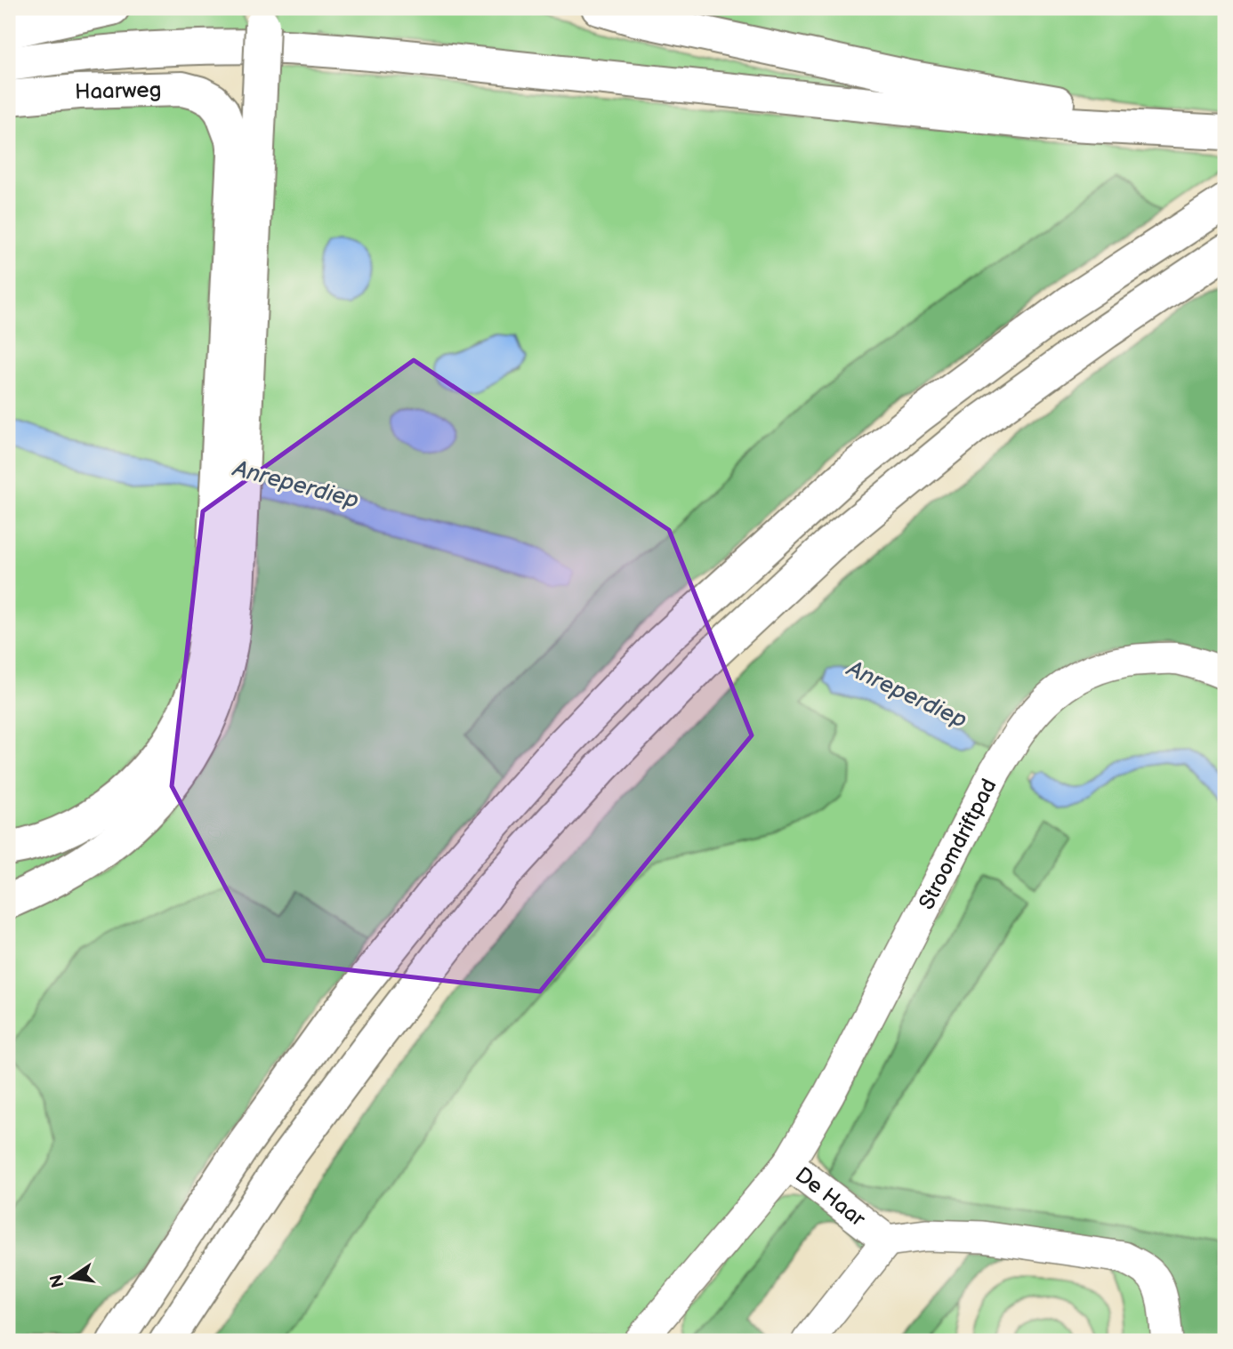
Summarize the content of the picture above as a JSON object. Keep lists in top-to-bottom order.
{
  "streets": {
    "main road": ["Haarweg"],
    "street": ["Stroomdriftpad", "De Haar"]
  },
  "crossings": [
    ["Stroomdriftpad", "De Haar"]
  ],
  "water": ["Anreperdiep"],
  "north": "left"
}
